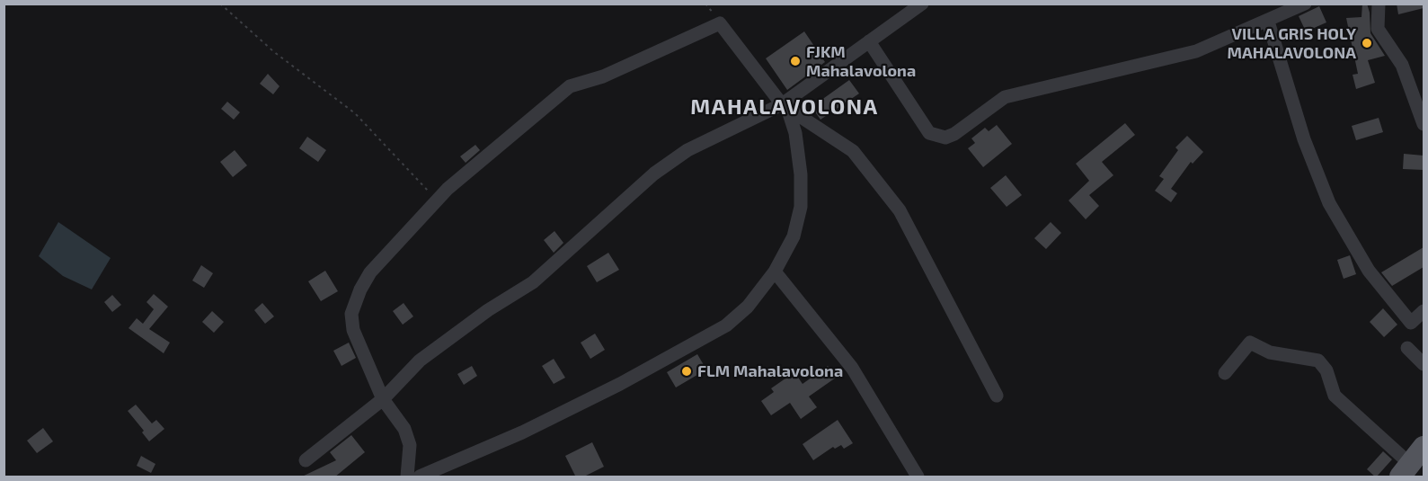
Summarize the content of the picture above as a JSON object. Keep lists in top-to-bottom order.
{
  "districts": ["MAHALAVOLONA"],
  "places": ["VILLA GRIS HOLY MAHALAVOLONA", "FJKM Mahalavolona", "FLM Mahalavolona"]
}
